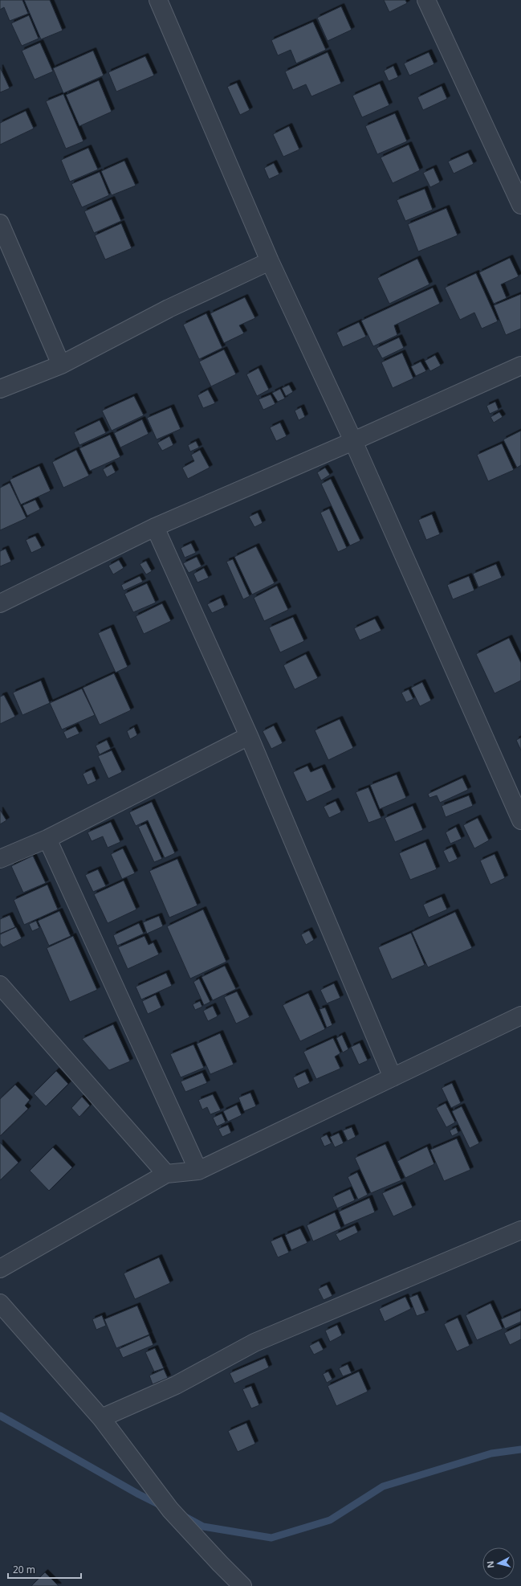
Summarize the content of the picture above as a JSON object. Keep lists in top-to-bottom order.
{
  "scale_bar": "20 m",
  "north": "left"
}
